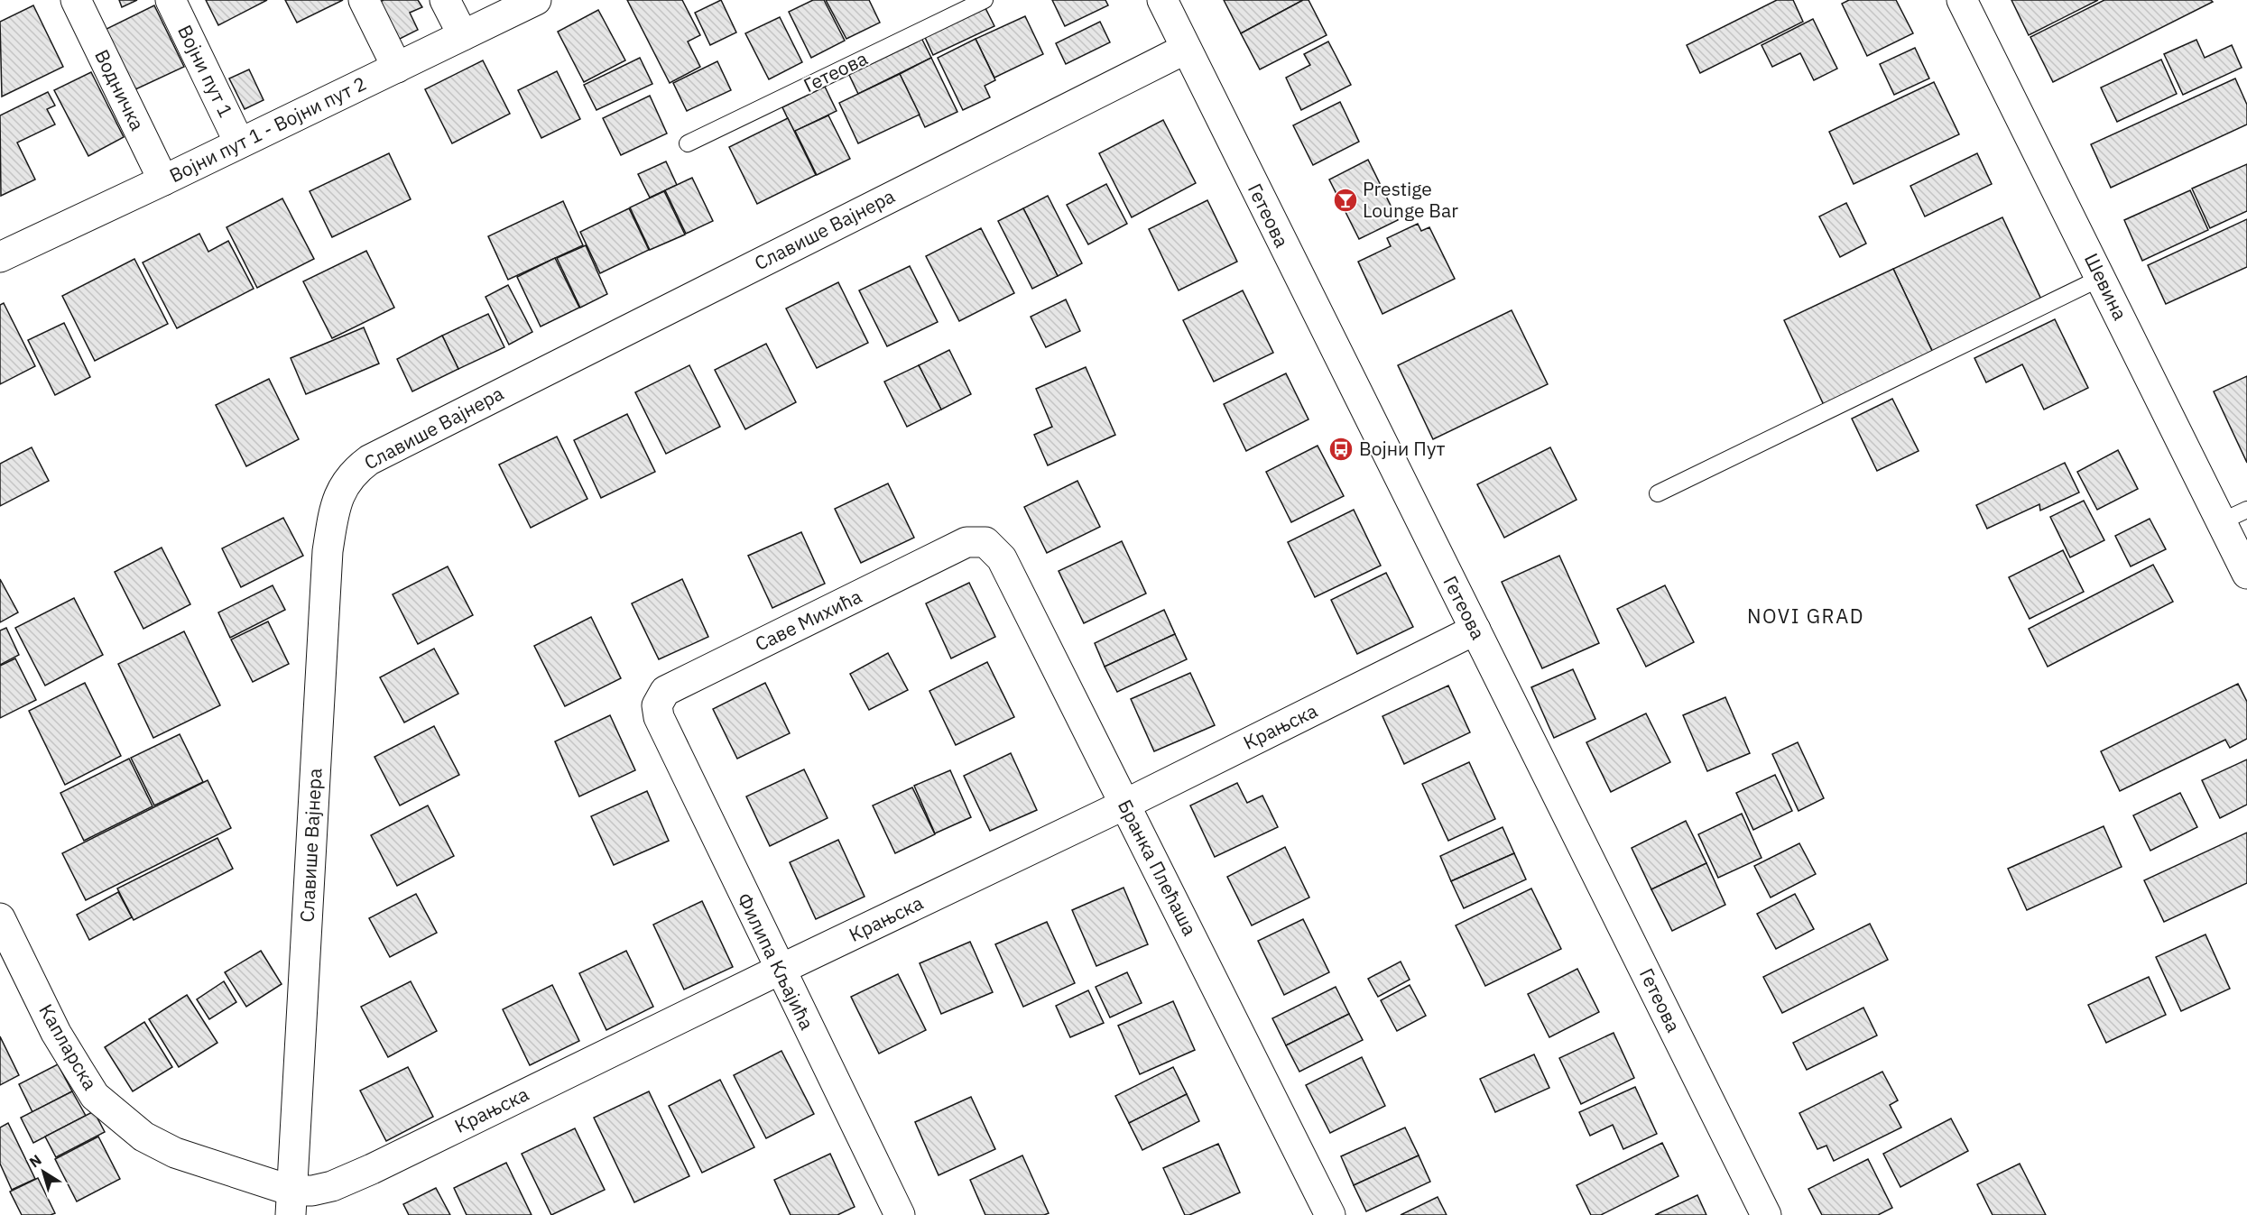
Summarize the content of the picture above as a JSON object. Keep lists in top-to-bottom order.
{
  "streets": {
    "street": [
      "Војни пут 1",
      "Гетеова",
      "Водничка",
      "Војни пут 1 - Војни пут 2",
      "Славише Вајнера",
      "Шевина",
      "Саве Михића",
      "Крањска",
      "Бранка Плећаша",
      "Филипа Кљајића",
      "Капларска"
    ]
  },
  "crossings": [
    ["Војни пут 1", "Војни пут 1 - Војни пут 2"],
    ["Гетеова", "Славише Вајнера"],
    ["Гетеова", "Крањска"],
    ["Водничка", "Војни пут 1 - Војни пут 2"],
    ["Славише Вајнера", "Крањска"],
    ["Славише Вајнера", "Капларска"],
    ["Саве Михића", "Бранка Плећаша"],
    ["Саве Михића", "Филипа Кљајића"],
    ["Крањска", "Бранка Плећаша"],
    ["Крањска", "Филипа Кљајића"],
    ["Крањска", "Капларска"]
  ],
  "districts": ["NOVI GRAD"],
  "places": {
    "bar": ["Prestige Lounge Bar"],
    "bus stop": ["Војни Пут"]
  },
  "north": "top left"
}
